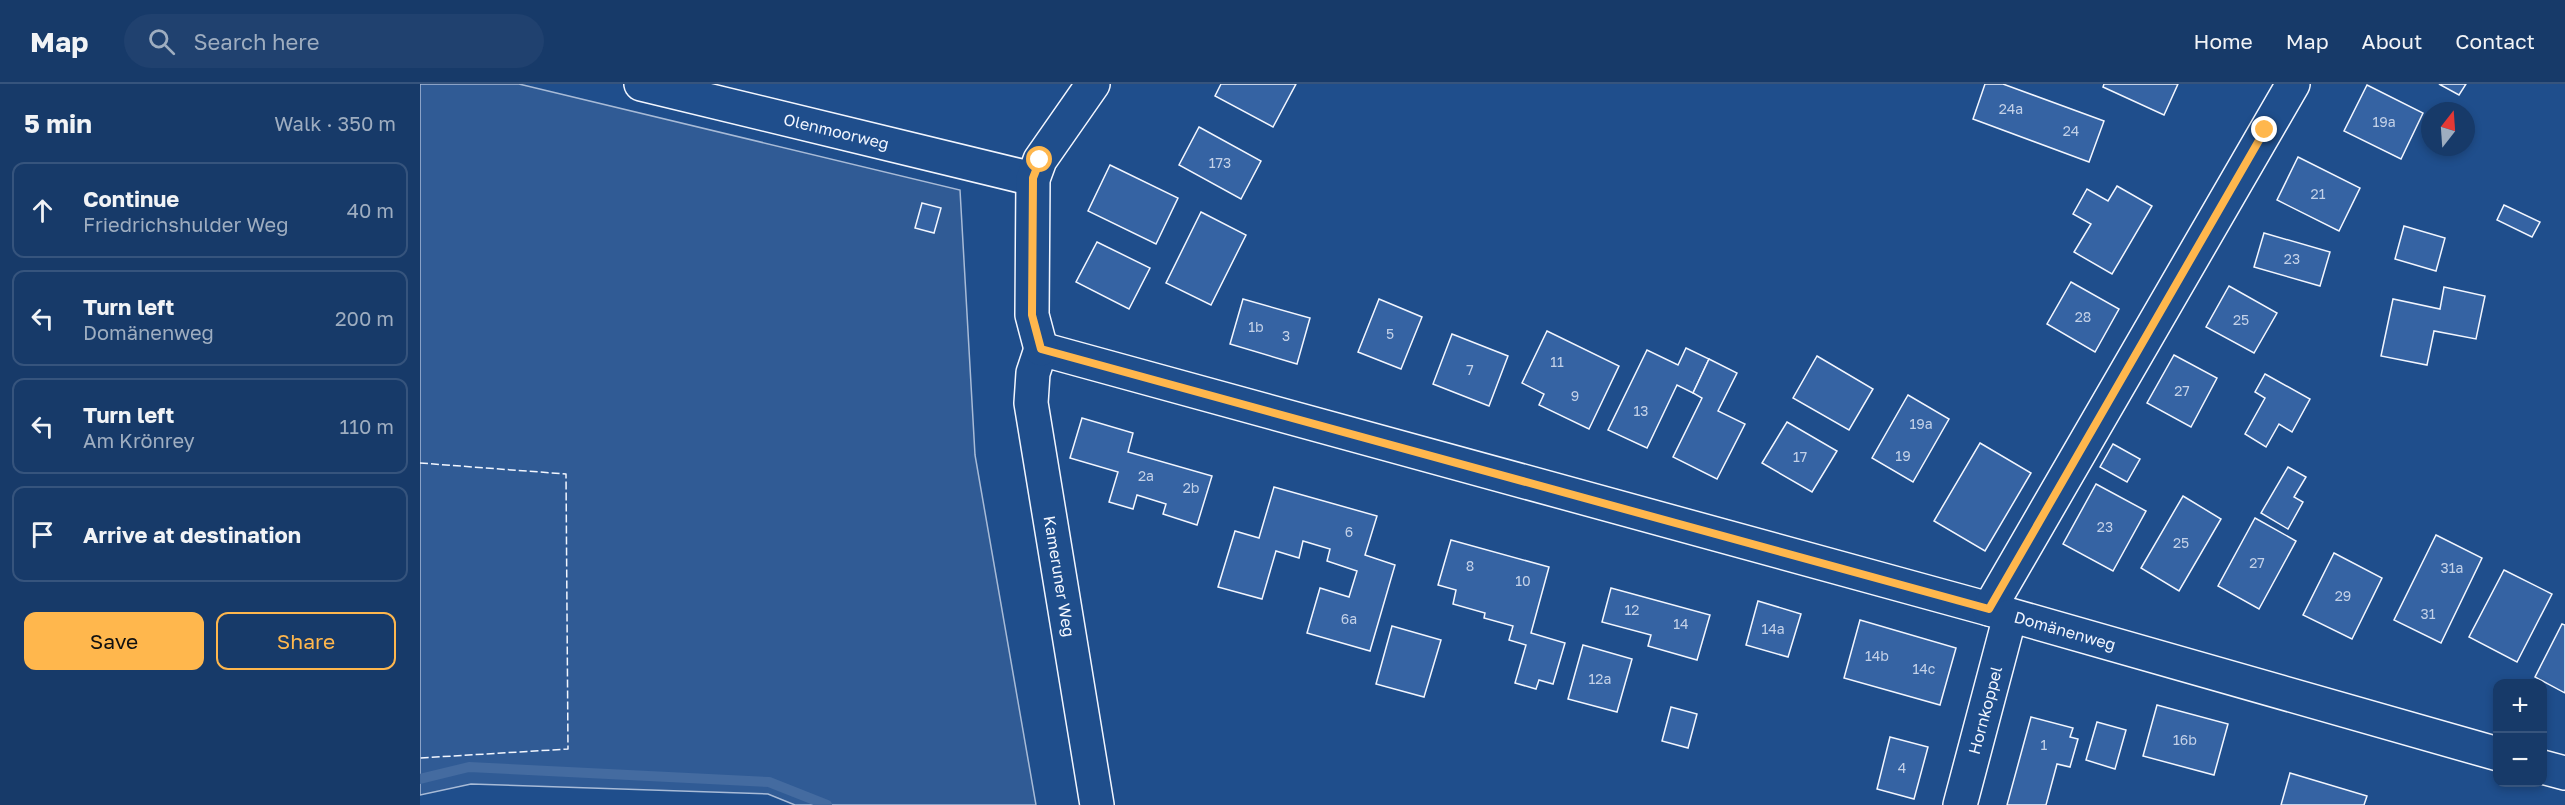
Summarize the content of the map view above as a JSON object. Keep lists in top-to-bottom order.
{
  "streets": {
    "street": [
      "Olenmoorweg",
      "Kameruner Weg",
      "Domänenweg",
      "Hornkoppel"
    ]
  },
  "crossings": [
    ["Kameruner Weg", "Domänenweg"],
    ["Domänenweg", "Hornkoppel"]
  ],
  "house_numbers": [
    "24a",
    "19a",
    "24",
    "173",
    "21",
    "23",
    "28",
    "25",
    "1b",
    "5",
    "3",
    "11",
    "7",
    "27",
    "9",
    "13",
    "19a",
    "19",
    "17",
    "2a",
    "2b",
    "23",
    "6",
    "25",
    "27",
    "8",
    "31a",
    "10",
    "29",
    "12",
    "31",
    "6a",
    "14",
    "14a",
    "14b",
    "14c",
    "12a",
    "16b",
    "1",
    "4"
  ],
  "north": "top",
  "page": {
    "header": "Map",
    "search": "Search here",
    "nav": [
      "Home",
      "Map",
      "About",
      "Contact"
    ],
    "heading": ["5 min", "Walk · 350 m"],
    "list": [
      ["Continue", "Friedrichshulder Weg", "40 m"],
      ["Turn left", "Domänenweg", "200 m"],
      ["Turn left", "Am Krönrey", "110 m"],
      "Arrive at destination"
    ],
    "buttons": ["Save", "Share"],
    "map_buttons": ["+", "−"]
  }
}
